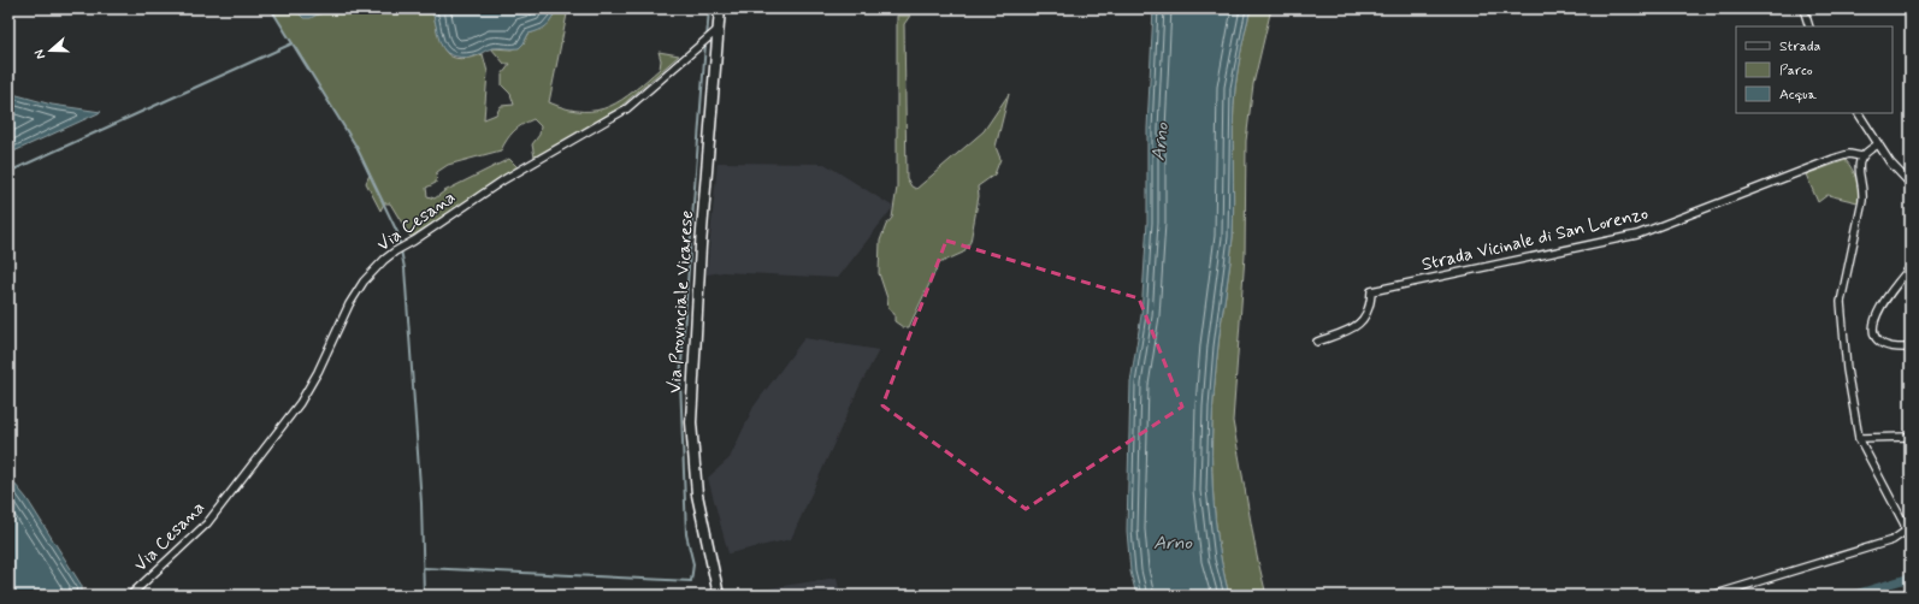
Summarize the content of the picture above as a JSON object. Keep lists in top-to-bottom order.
{
  "streets": {
    "main road": ["Via Provinciale Vicarese"],
    "street": ["Via Cesana", "Strada Vicinale di San Lorenzo"]
  },
  "crossings": [
    ["Via Cesana", "Via Provinciale Vicarese"]
  ],
  "water": ["Arno"],
  "legend": ["Strada", "Parco", "Acqua"],
  "north": "left"
}
